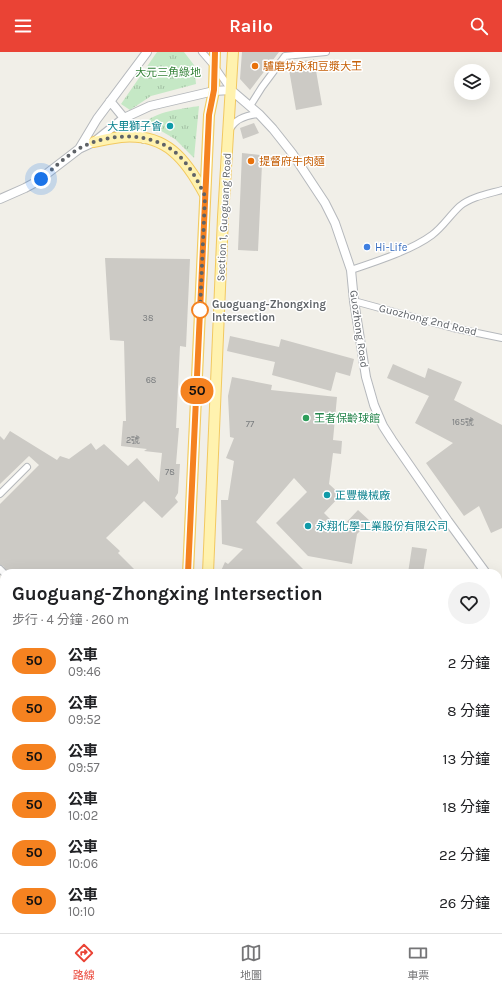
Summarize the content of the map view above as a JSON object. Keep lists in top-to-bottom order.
{
  "streets": {
    "main road": ["Section 1, Guoguang Road"],
    "street": ["Guozhong 2nd Road", "Guozhong Road"]
  },
  "crossings": [
    ["Section 1, Guoguang Road", "Guozhong Road"],
    ["Guozhong 2nd Road", "Guozhong Road"]
  ],
  "parks": ["大元三角綠地"],
  "places": [
    "驢磨坊永和豆漿大王",
    "大里獅子會",
    "提督府牛肉麵",
    "Hi-Life",
    "Guoguang-Zhongxing Intersection",
    "王者保齡球館",
    "正豐機械廠",
    "永翔化學工業股份有限公司"
  ],
  "lines": ["bus line 50"],
  "house_numbers": [
    "38",
    "68",
    "165號",
    "77",
    "2號",
    "78"
  ],
  "page": {
    "header": "Railo",
    "on_map": "50",
    "heading": ["Guoguang-Zhongxing Intersection", "步行 · 4 分鐘 · 260 m"],
    "list": [
      {
        "mark": "50",
        "name": "公車",
        "note": "09:46",
        "value": "2 分鐘"
      },
      {
        "mark": "50",
        "name": "公車",
        "note": "09:52",
        "value": "8 分鐘"
      },
      {
        "mark": "50",
        "name": "公車",
        "note": "09:57",
        "value": "13 分鐘"
      },
      {
        "mark": "50",
        "name": "公車",
        "note": "10:02",
        "value": "18 分鐘"
      },
      {
        "mark": "50",
        "name": "公車",
        "note": "10:06",
        "value": "22 分鐘"
      },
      {
        "mark": "50",
        "name": "公車",
        "note": "10:10",
        "value": "26 分鐘"
      }
    ],
    "tabs": ["路線", "地圖", "車票"]
  }
}
